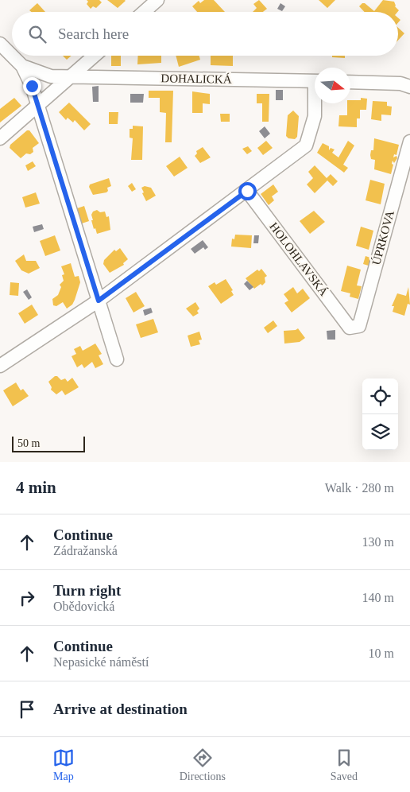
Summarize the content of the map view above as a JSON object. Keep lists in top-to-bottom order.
{
  "streets": {
    "street": ["DOHALICKÁ", "ÚPRKOVA", "HOLOHLAVSKÁ"]
  },
  "crossings": [
    ["ÚPRKOVA", "HOLOHLAVSKÁ"]
  ],
  "scale_bar": "50 m",
  "north": "right",
  "page": {
    "search": "Search here",
    "scale": "50 m",
    "heading": ["4 min", "Walk · 280 m"],
    "list": [
      ["Continue", "Zádražanská", "130 m"],
      ["Turn right", "Obědovická", "140 m"],
      ["Continue", "Nepasické náměstí", "10 m"],
      "Arrive at destination"
    ],
    "nav": ["Map", "Directions", "Saved"]
  }
}
